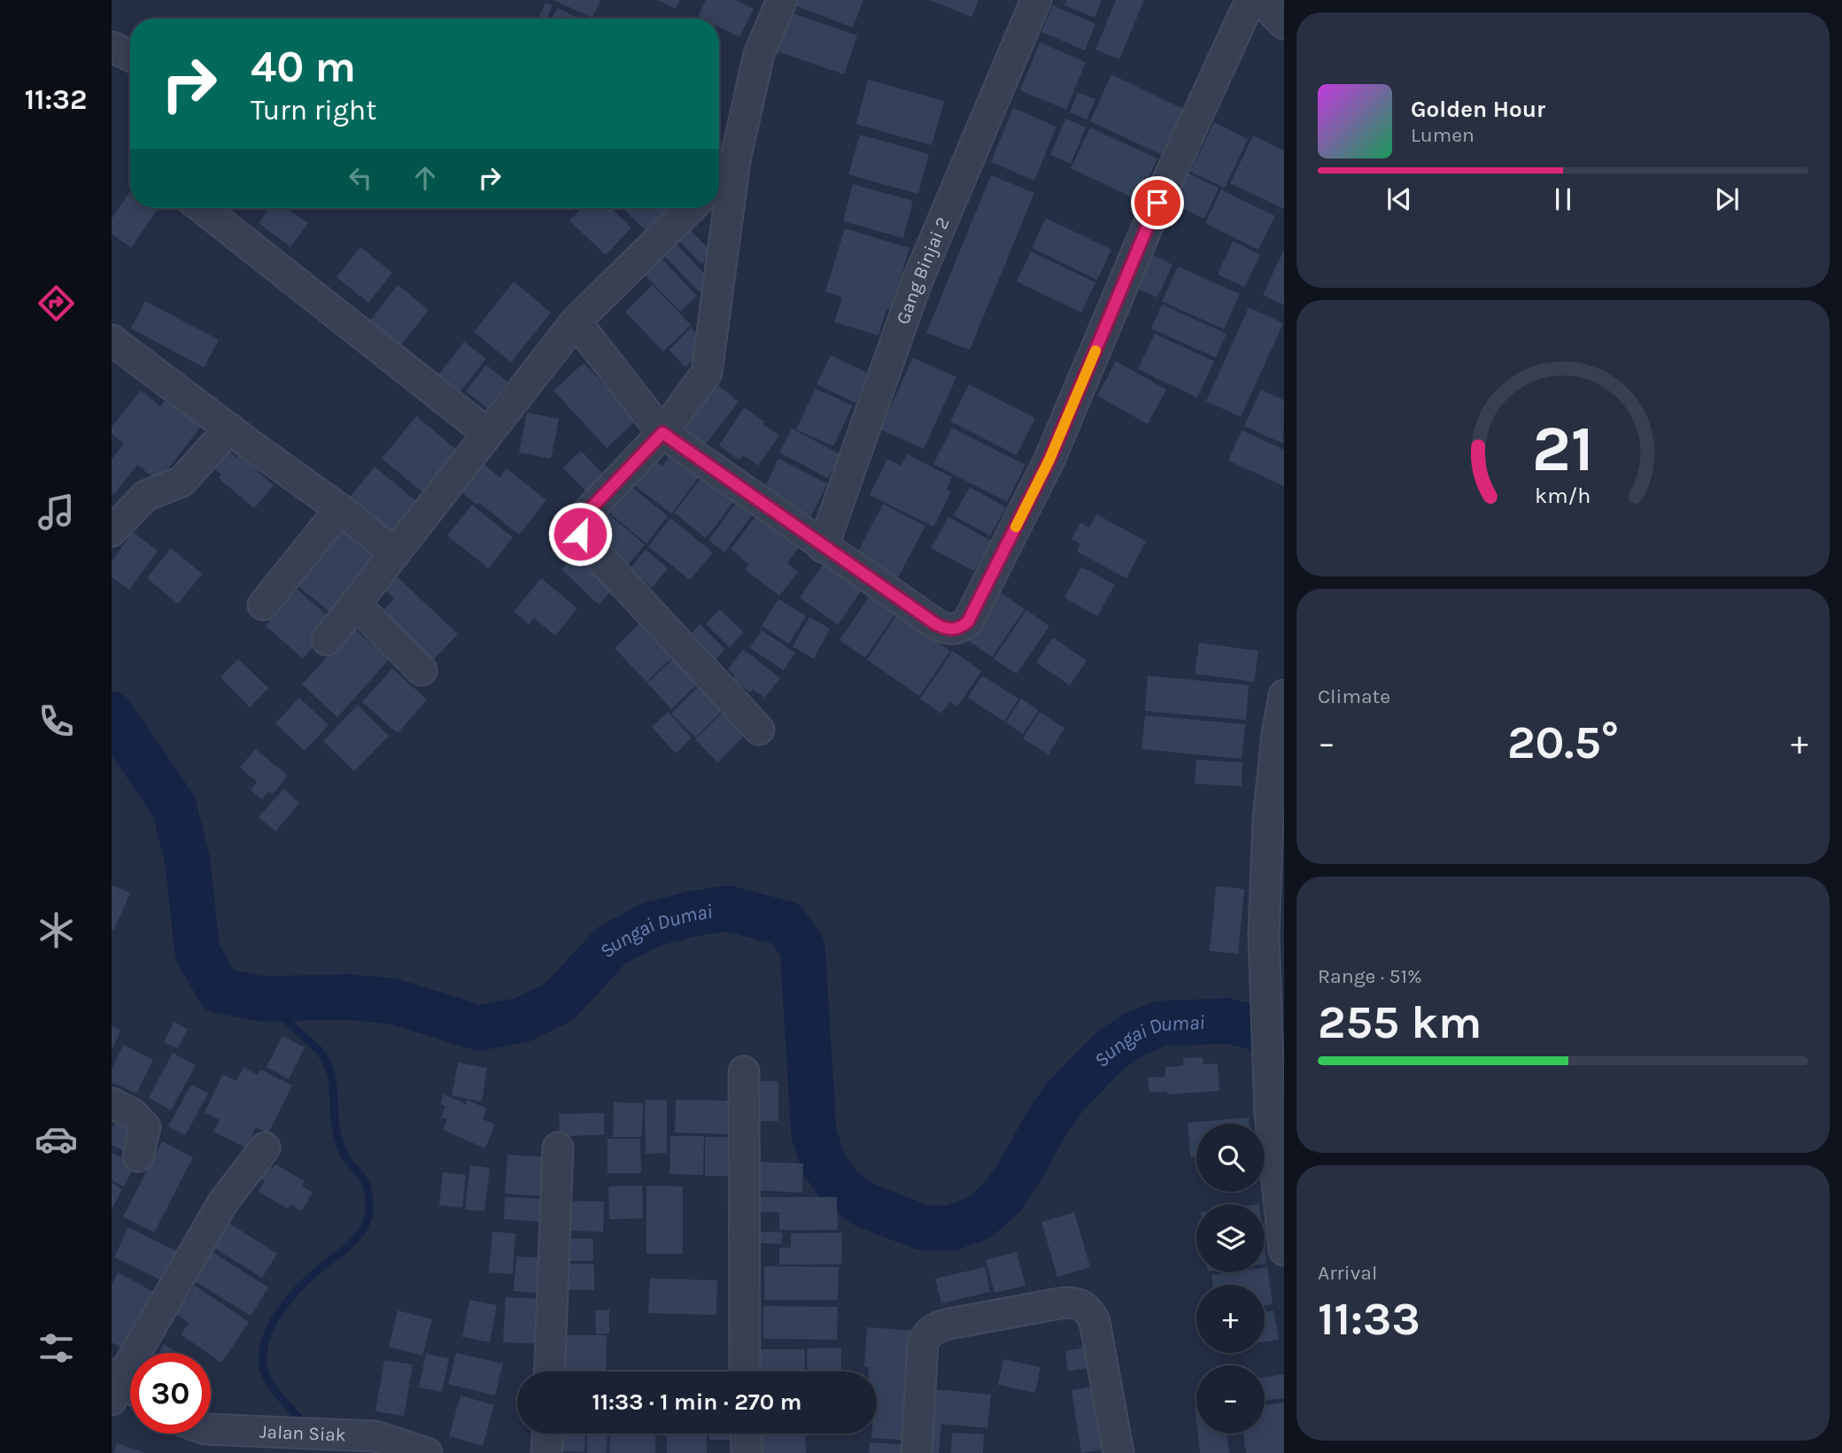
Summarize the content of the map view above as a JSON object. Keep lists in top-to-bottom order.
{
  "streets": {
    "street": ["Gang Binjai 2", "Jalan Siak"]
  },
  "water": ["Sungai Dumai"],
  "page": {
    "tabs": "11:32",
    "turn": ["40 m", "Turn right"],
    "song": ["Golden Hour", "Lumen"],
    "tile": [
      "Climate",
      ["Range · 51%", "255 km"],
      ["Arrival", "11:33"]
    ],
    "heat": ["−", "20.5°", "+"],
    "map_buttons": ["+", "−"],
    "limit": "30",
    "trip": "11:33 · 1 min · 270 m",
    "gauge": ["21", "km/h"]
  }
}
